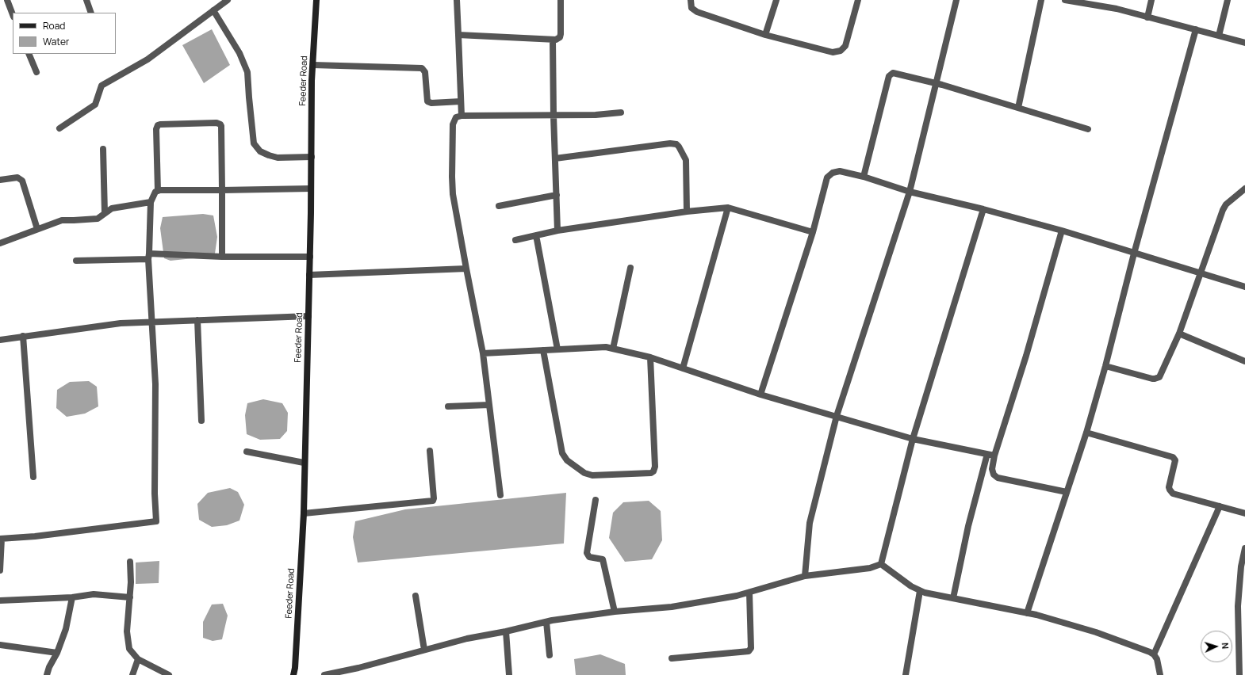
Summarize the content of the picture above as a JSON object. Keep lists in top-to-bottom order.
{
  "streets": {
    "street": ["Feeder Road"]
  },
  "legend": ["Road", "Water"],
  "north": "right"
}
